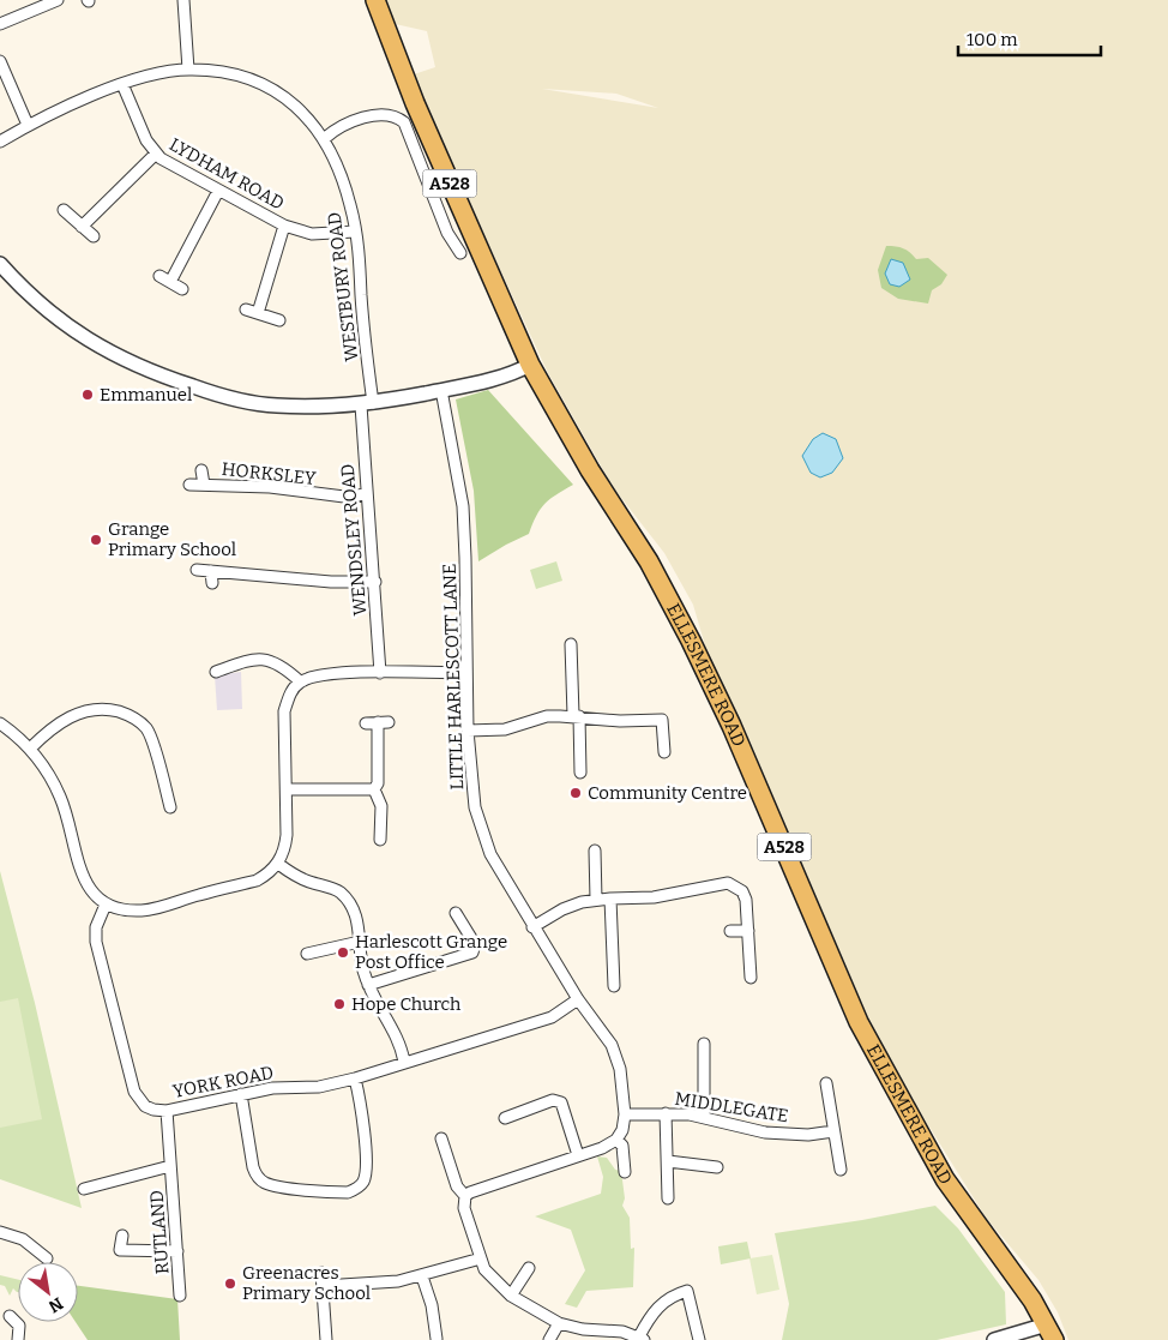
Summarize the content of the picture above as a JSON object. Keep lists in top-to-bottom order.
{
  "streets": {
    "main road": ["A528", "ELLESMERE ROAD"],
    "street": [
      "LYDHAM ROAD",
      "WESTBURY ROAD",
      "HORKSLEY",
      "WENDSLEY ROAD",
      "LITTLE HARLESCOTT LANE",
      "YORK ROAD",
      "MIDDLEGATE",
      "RUTLAND"
    ]
  },
  "crossings": [
    ["LYDHAM ROAD", "WESTBURY ROAD"],
    ["WESTBURY ROAD", "WENDSLEY ROAD"],
    ["HORKSLEY", "WENDSLEY ROAD"],
    ["LITTLE HARLESCOTT LANE", "YORK ROAD"],
    ["LITTLE HARLESCOTT LANE", "MIDDLEGATE"],
    ["YORK ROAD", "RUTLAND"]
  ],
  "places": [
    "Emmanuel",
    "Grange Primary School",
    "Community Centre",
    "Harlescott Grange Post Office",
    "Hope Church",
    "Greenacres Primary School"
  ],
  "scale_bar": "100 m",
  "north": "bottom right"
}
